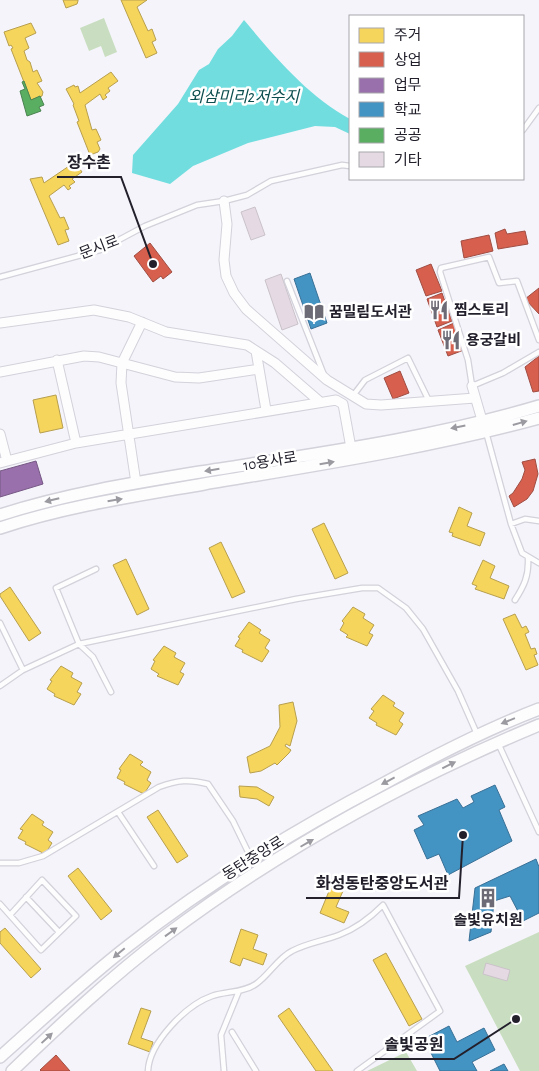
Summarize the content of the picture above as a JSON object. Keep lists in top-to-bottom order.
{
  "streets": {
    "street": ["10용사로", "동탄중앙로"],
    "lane": ["문시로"]
  },
  "water": ["외삼미리2저수지"],
  "places": {
    "other": ["장수촌", "화성동탄중앙도서관", "솔빛공원"],
    "restaurant": ["찜스토리", "용궁갈비"],
    "library": ["꿈밀림도서관"],
    "building": ["솔빛유치원"]
  },
  "legend": [
    "주거",
    "상업",
    "업무",
    "학교",
    "공공",
    "기타"
  ]
}
